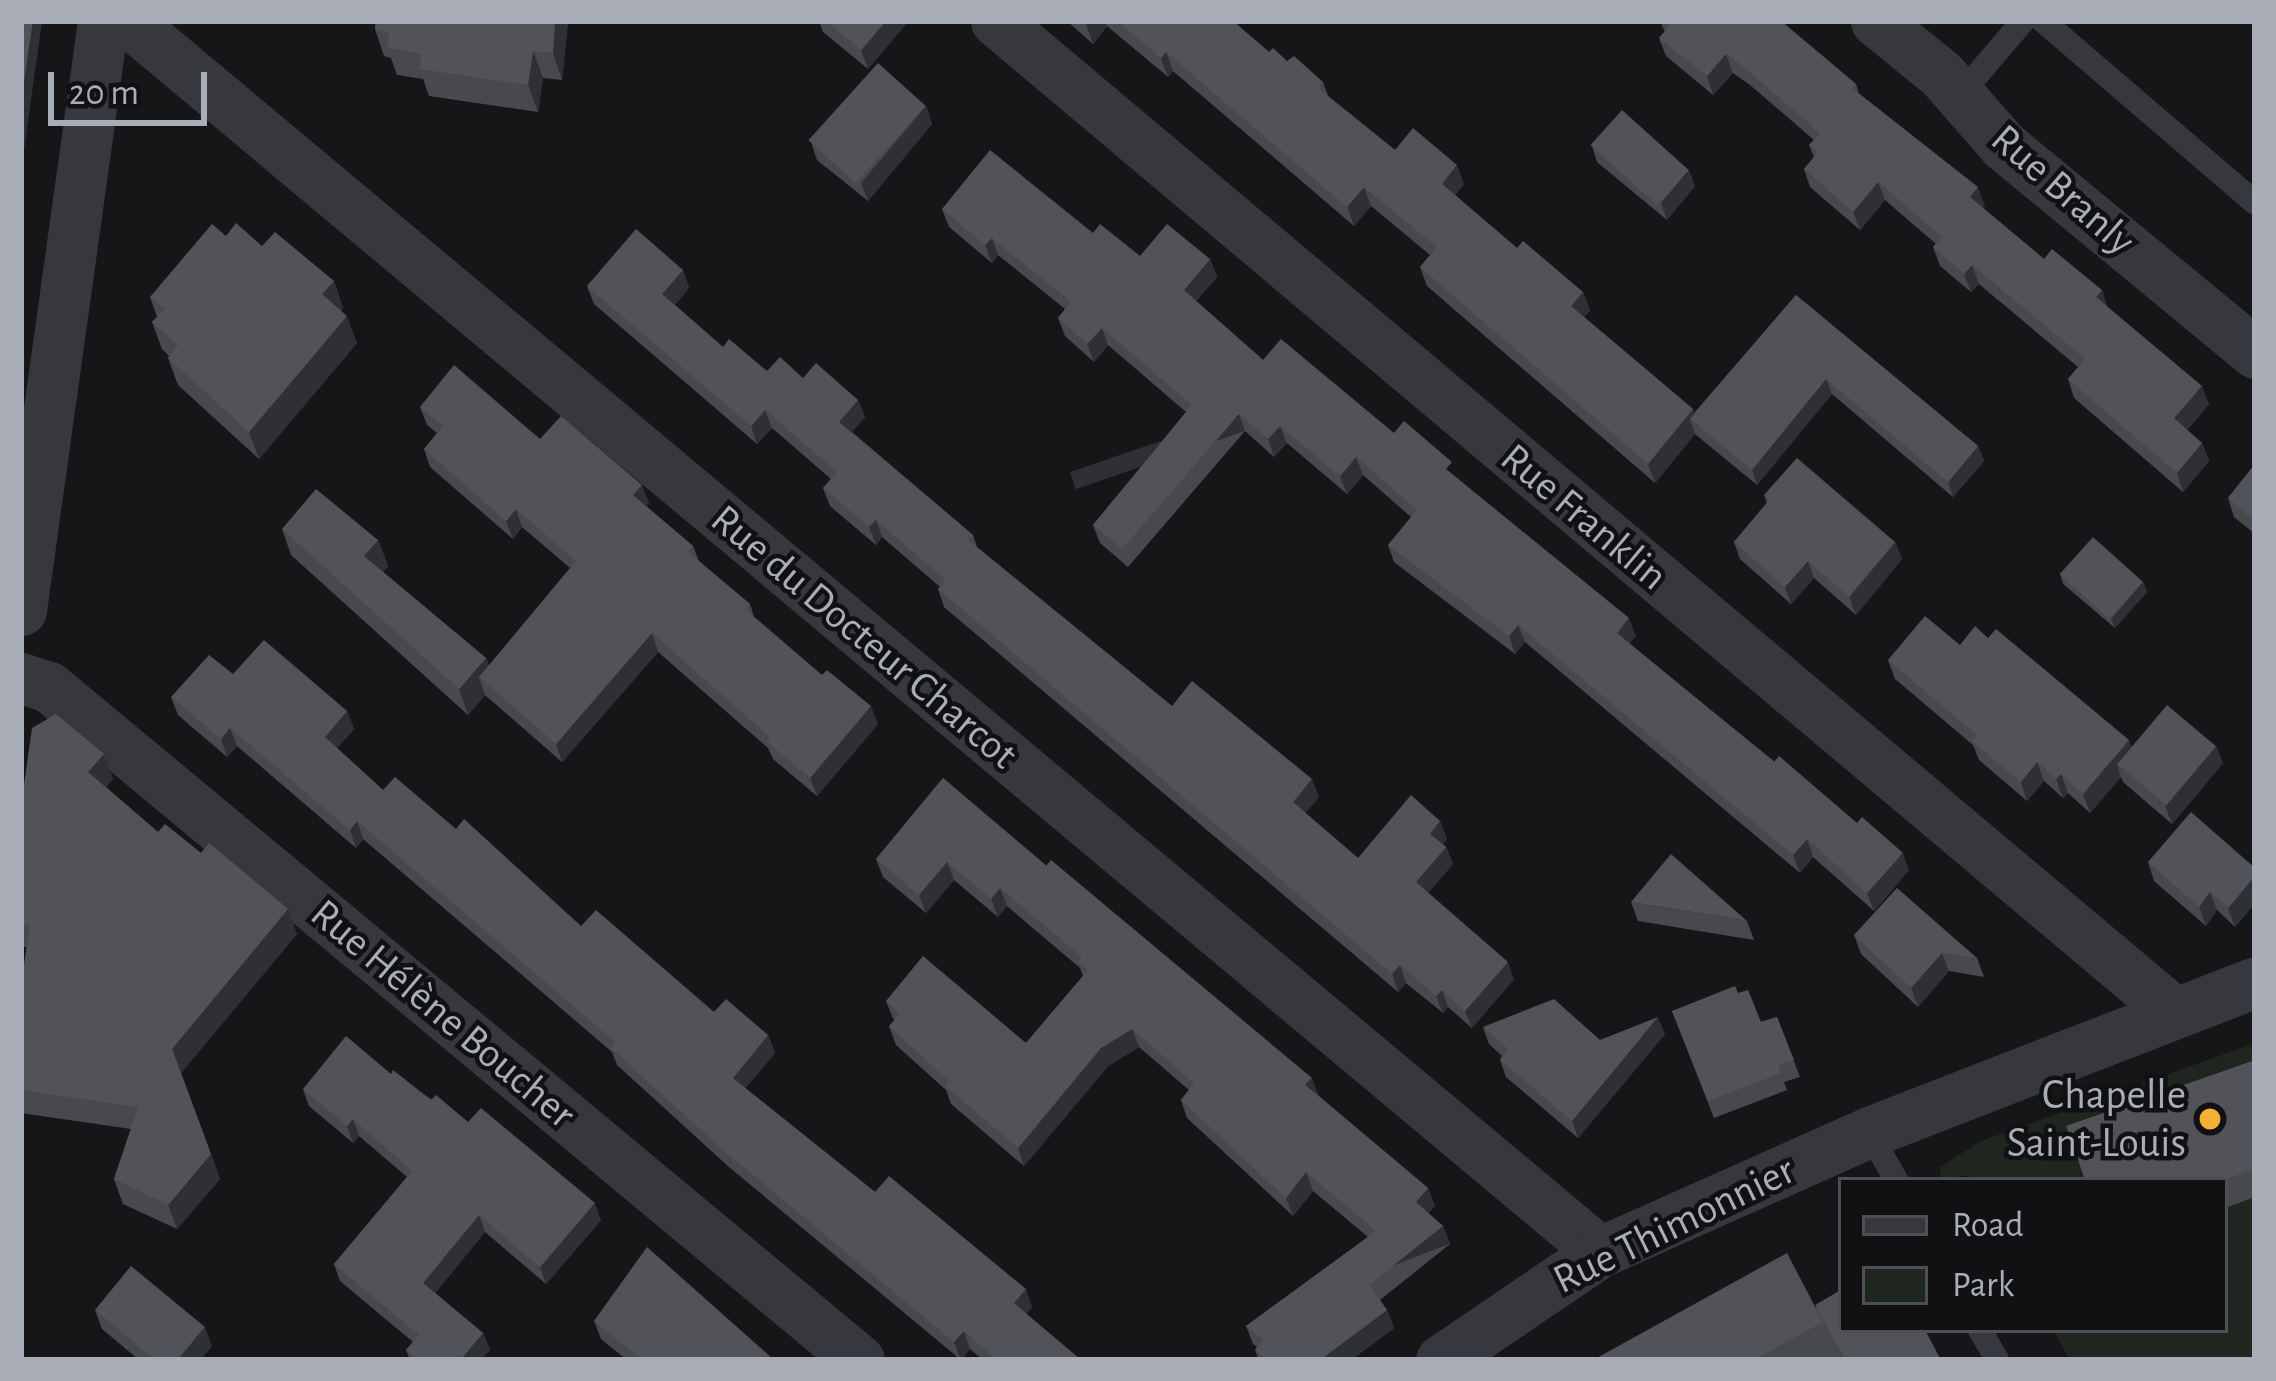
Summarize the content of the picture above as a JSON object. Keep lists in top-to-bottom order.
{
  "streets": {
    "street": [
      "Rue Branly",
      "Rue Franklin",
      "Rue du Docteur Charcot",
      "Rue Hélène Boucher",
      "Rue Thimonnier"
    ]
  },
  "crossings": [
    ["Rue Franklin", "Rue Thimonnier"],
    ["Rue du Docteur Charcot", "Rue Thimonnier"]
  ],
  "places": ["Chapelle Saint-Louis"],
  "legend": ["Road", "Park"],
  "scale_bar": "20 m"
}
